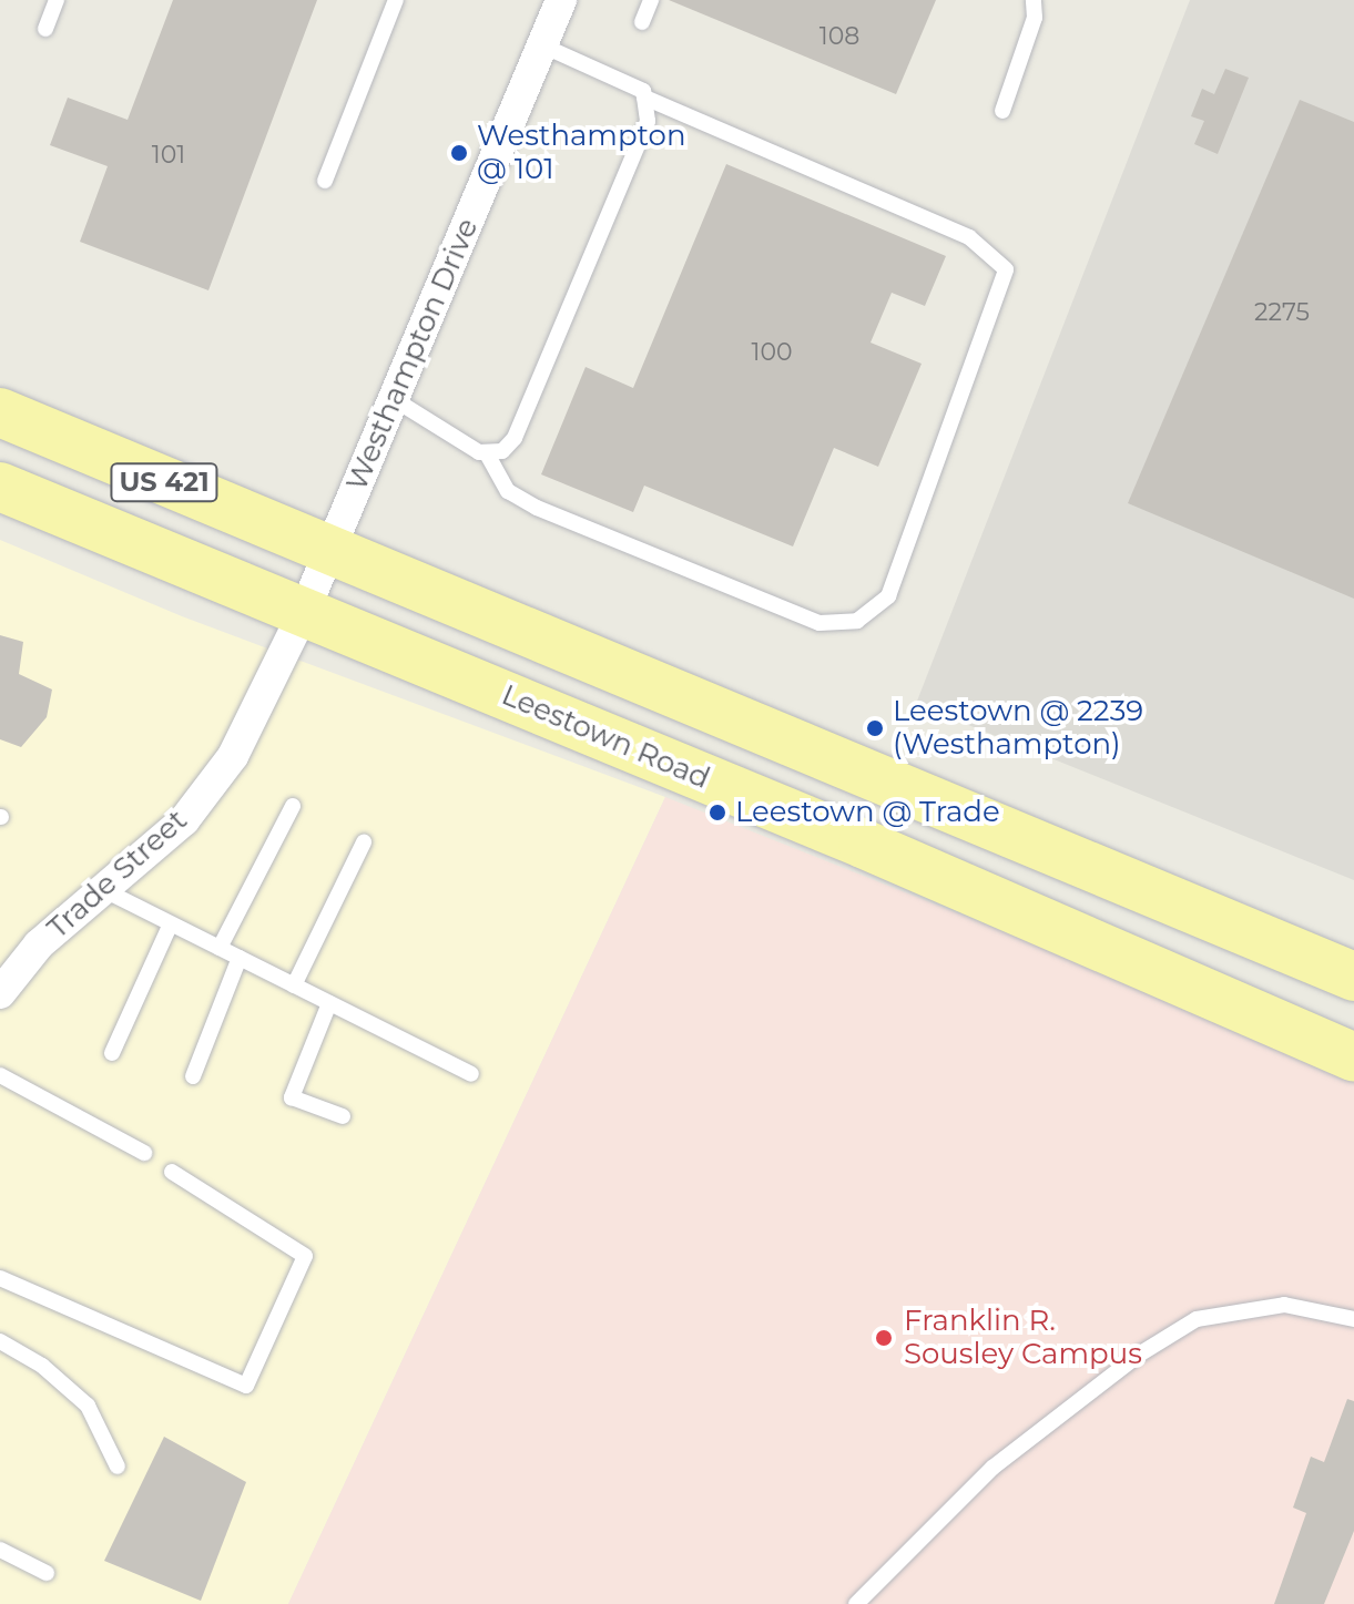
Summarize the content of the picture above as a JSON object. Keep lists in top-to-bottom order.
{
  "streets": {
    "main road": ["US 421", "Leestown Road"],
    "street": ["Westhampton Drive", "Trade Street"]
  },
  "crossings": [
    ["Westhampton Drive", "US 421"],
    ["Westhampton Drive", "Leestown Road"],
    ["Westhampton Drive", "Trade Street"],
    ["Leestown Road", "Trade Street"]
  ],
  "places": [
    "Westhampton @ 101",
    "Leestown @ 2239 (Westhampton)",
    "Leestown @ Trade",
    "Franklin R. Sousley Campus"
  ],
  "house_numbers": [
    "108",
    "101",
    "2275",
    "100"
  ]
}
